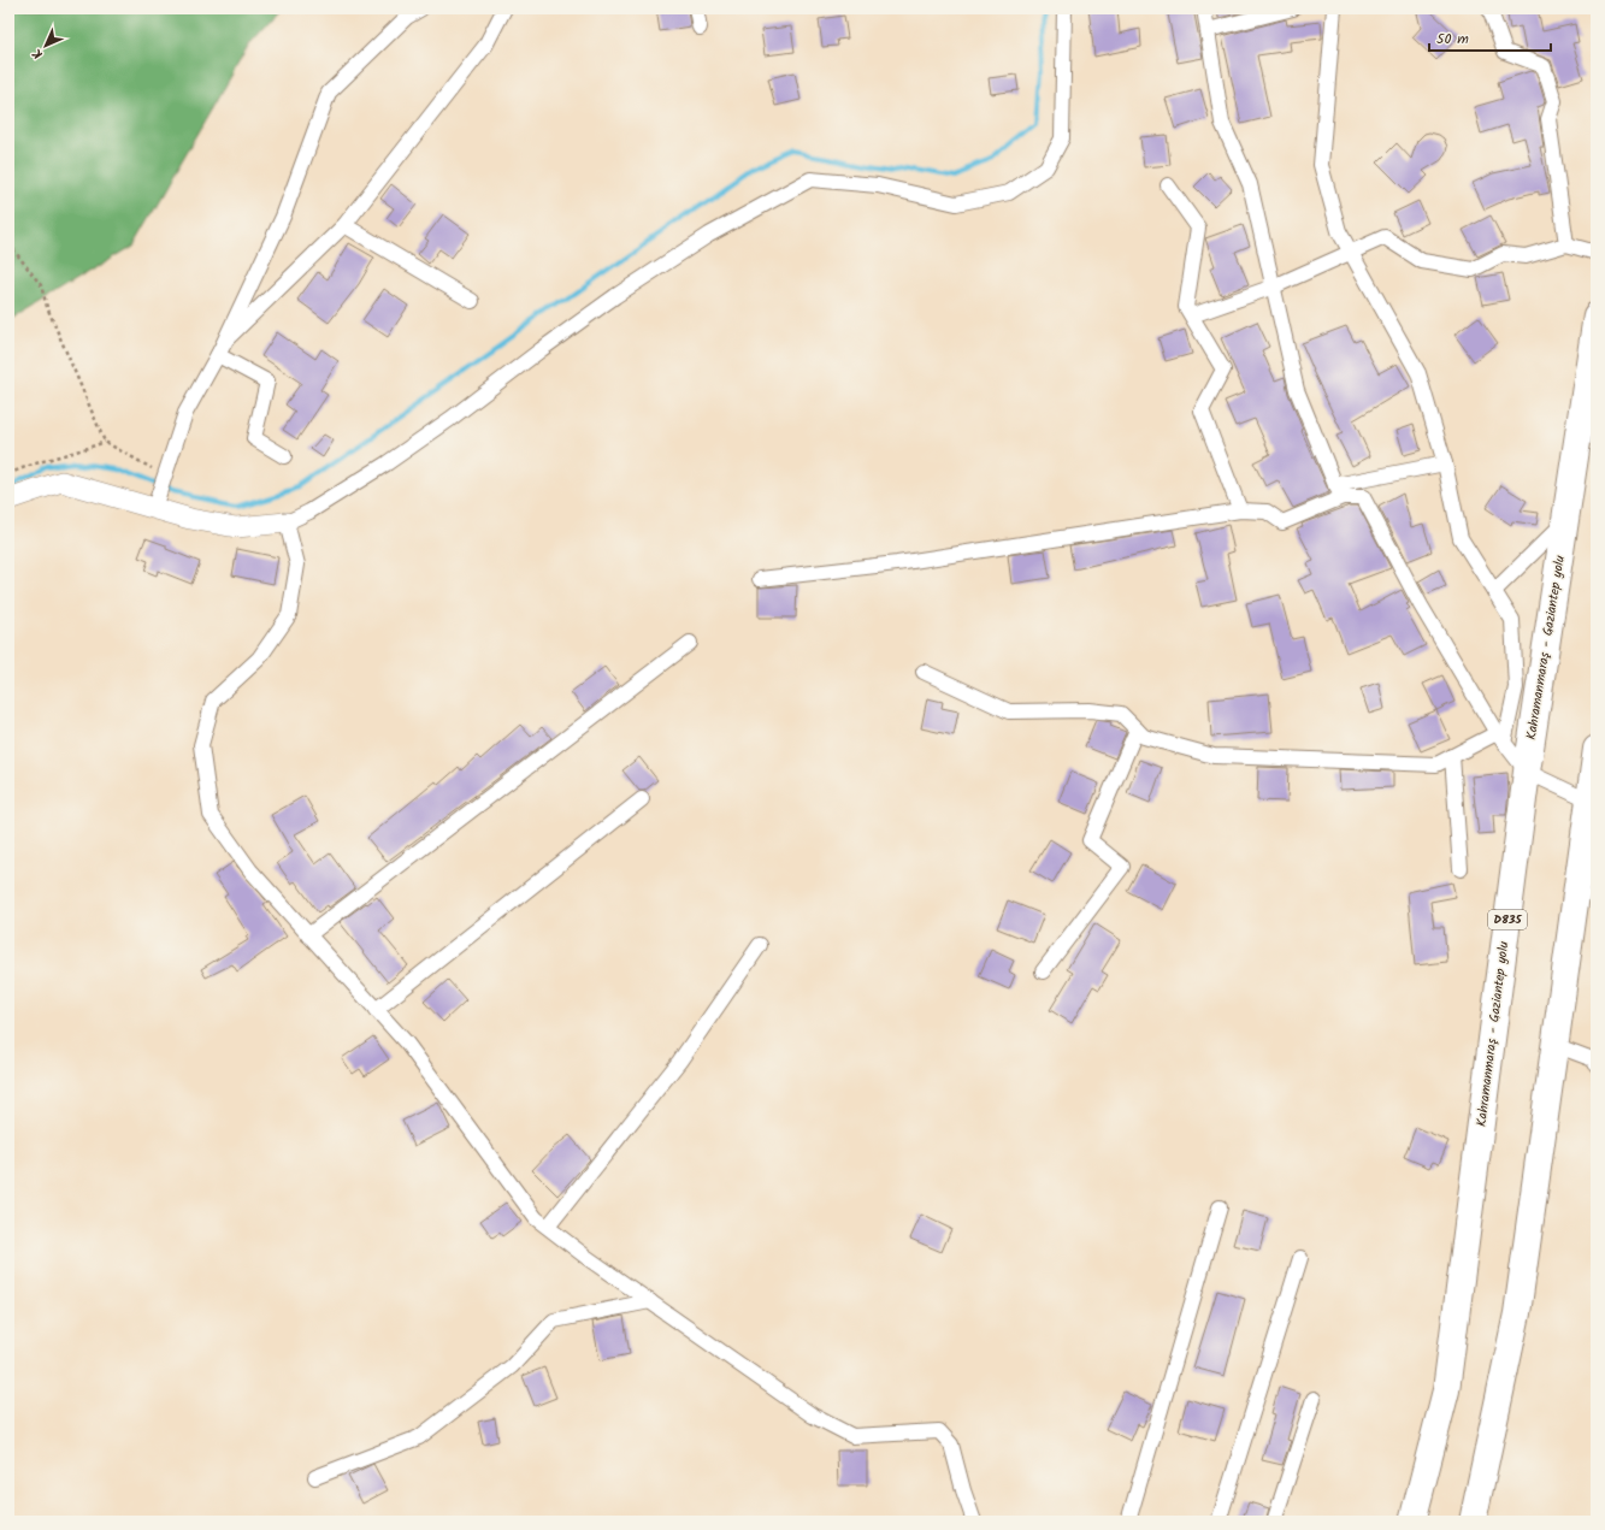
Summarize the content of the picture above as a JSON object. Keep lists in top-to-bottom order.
{
  "streets": {
    "highway": ["Kahramanmaraş - Gaziantep yolu", "D835"]
  },
  "scale_bar": "50 m",
  "north": "bottom left"
}
